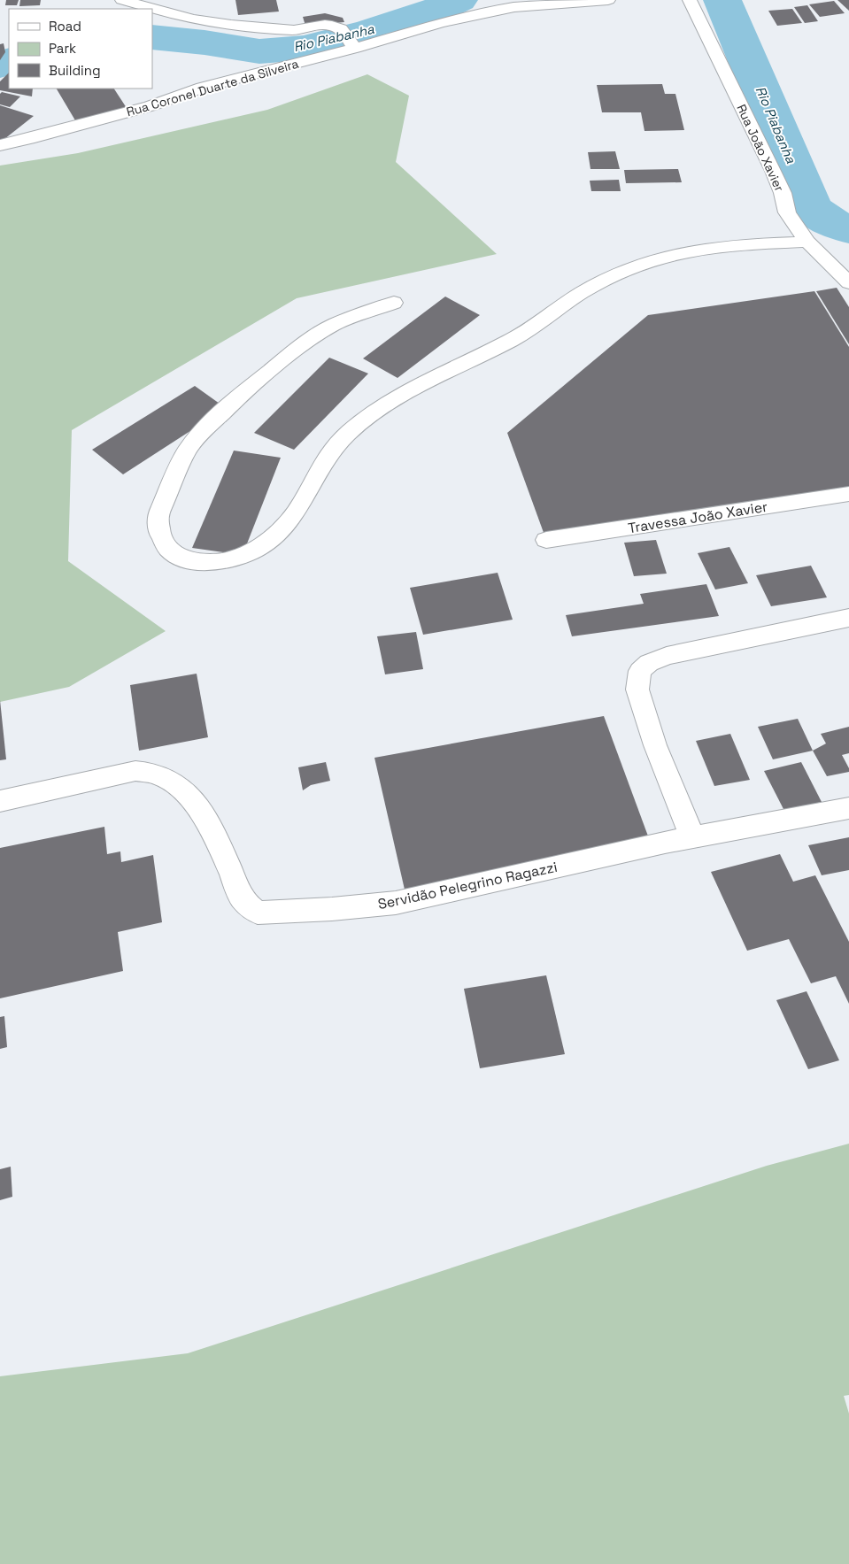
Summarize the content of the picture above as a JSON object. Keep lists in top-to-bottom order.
{
  "streets": {
    "street": [
      "Rua Coronel Duarte da Silveira",
      "Rua João Xavier",
      "Travessa João Xavier",
      "Servidão Pelegrino Ragazzi"
    ]
  },
  "water": ["Rio Piabanha"],
  "legend": ["Road", "Park", "Building"]
}
